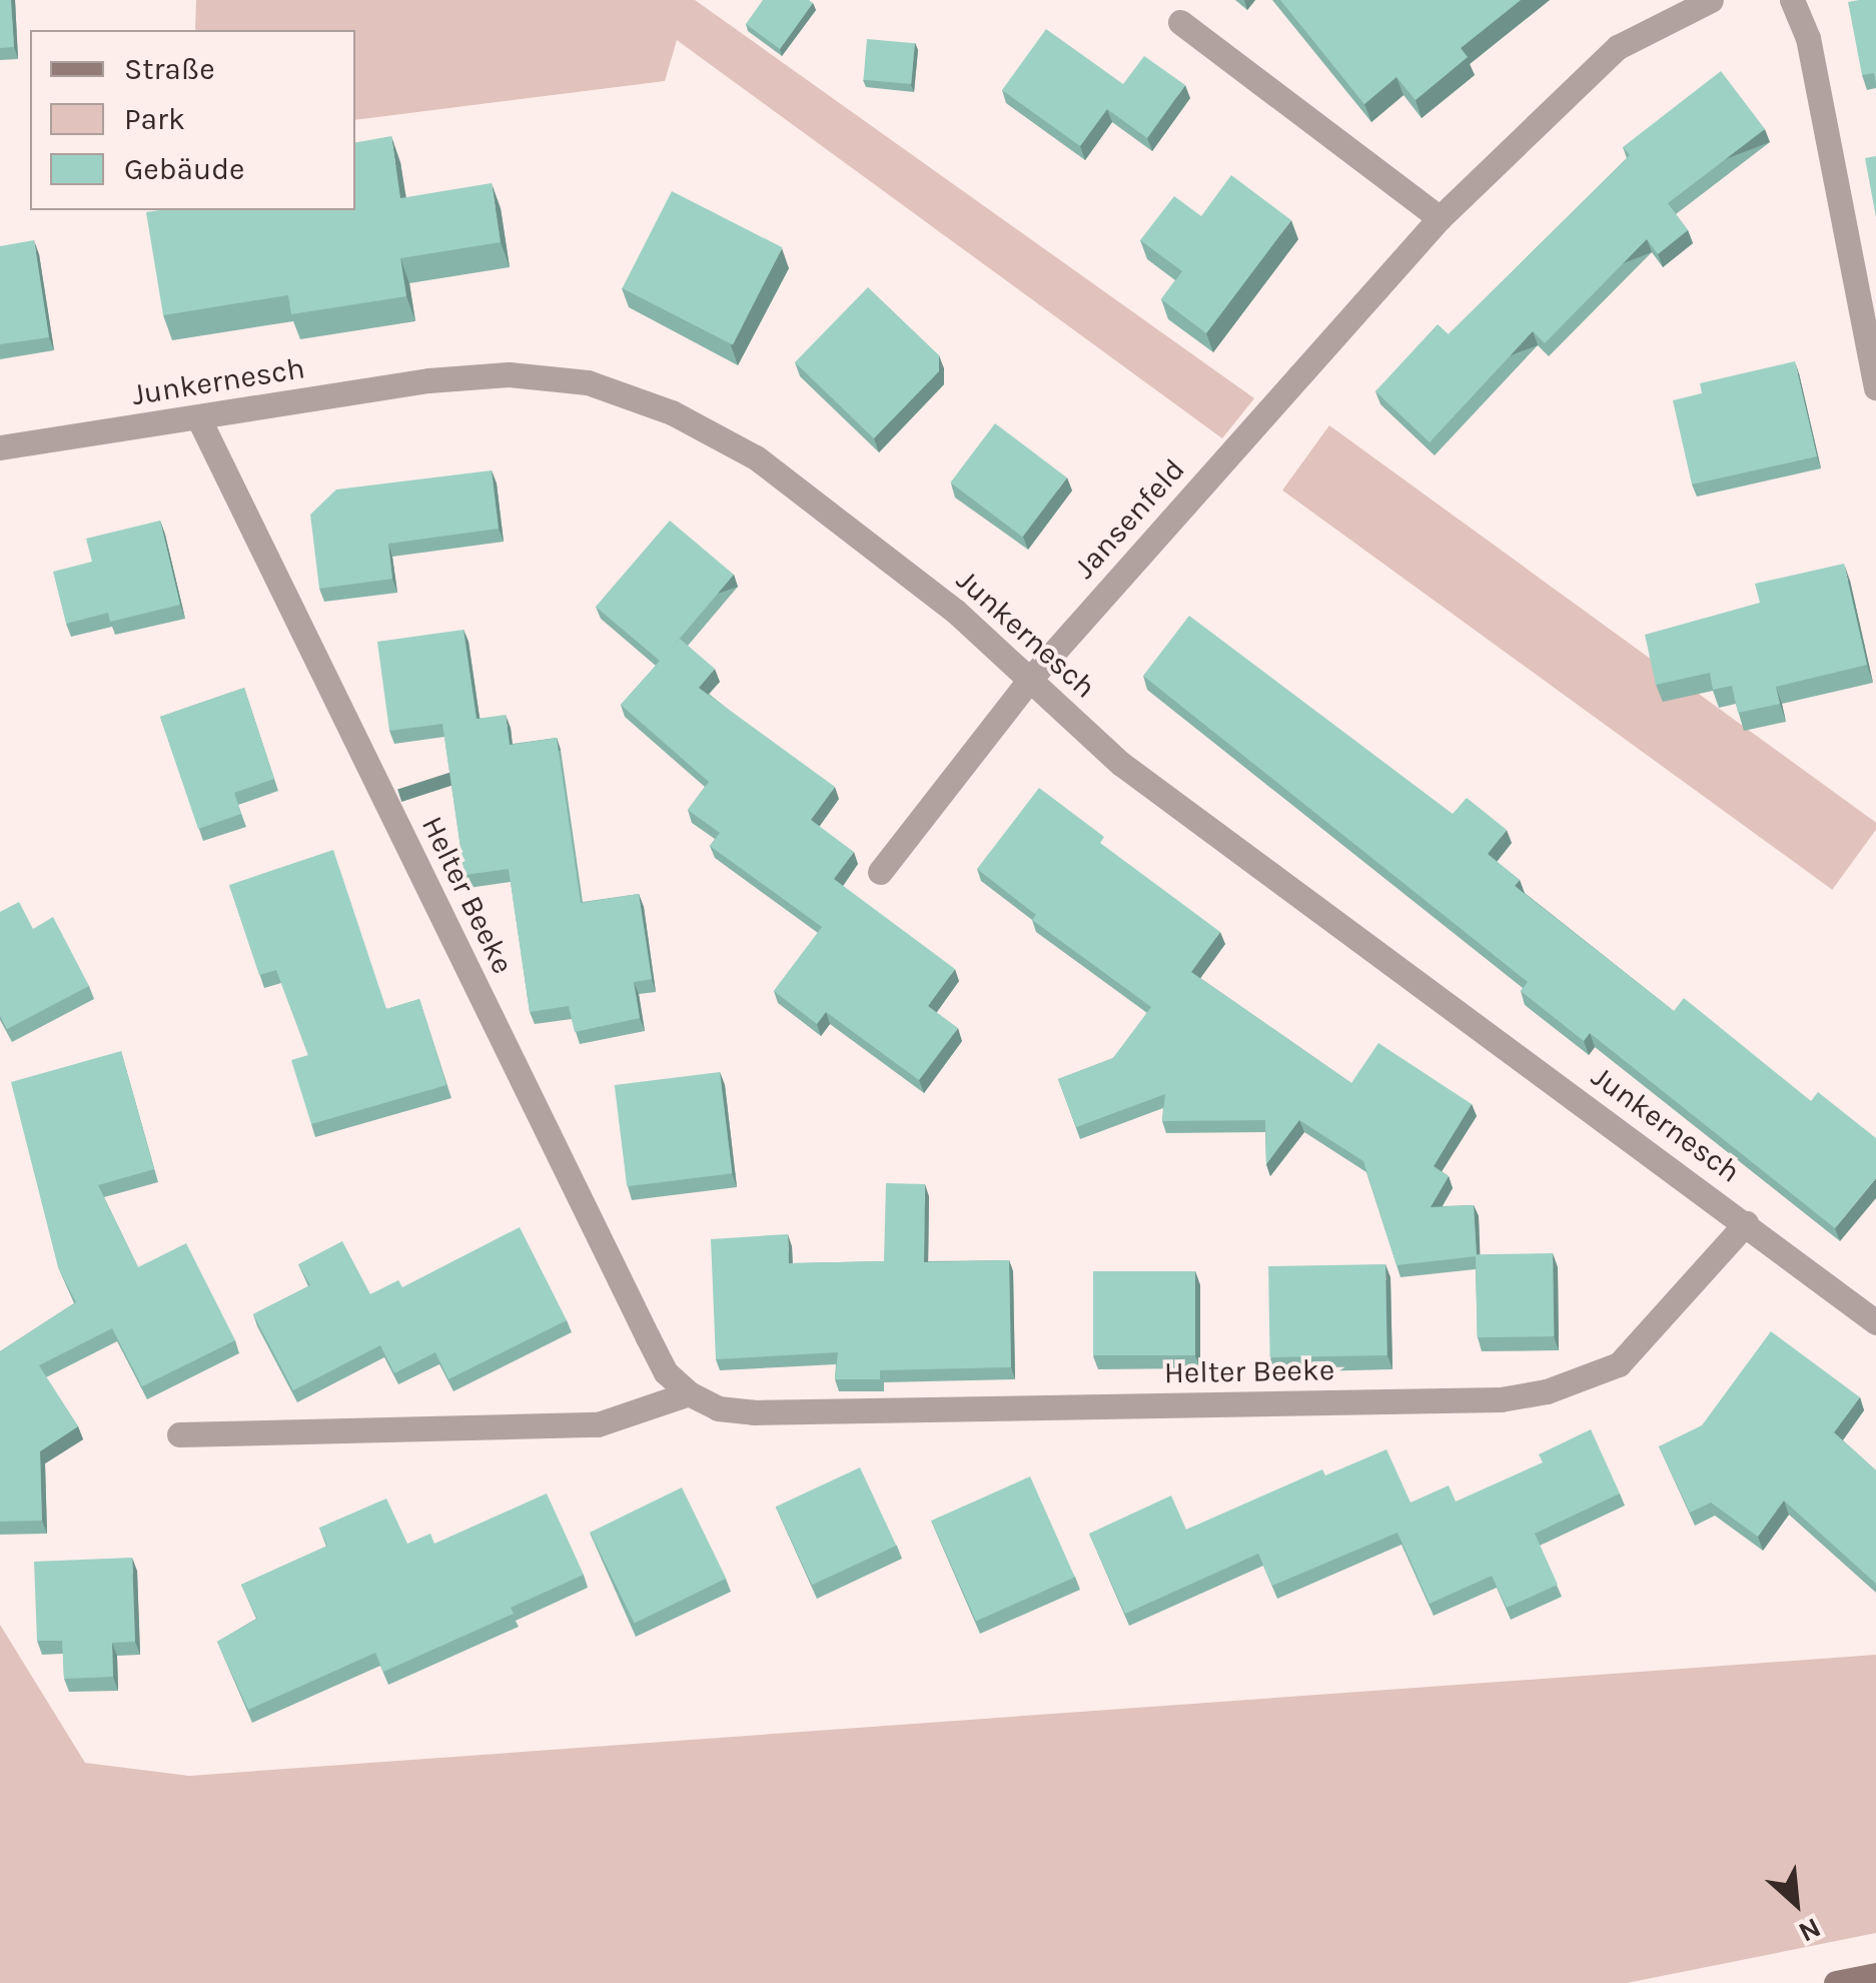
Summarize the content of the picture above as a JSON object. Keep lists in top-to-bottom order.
{
  "streets": {
    "street": ["Junkernesch", "Jansenfeld", "Helter Beeke"]
  },
  "crossings": [
    ["Junkernesch", "Jansenfeld"],
    ["Junkernesch", "Helter Beeke"]
  ],
  "legend": ["Straße", "Park", "Gebäude"],
  "north": "bottom right"
}
